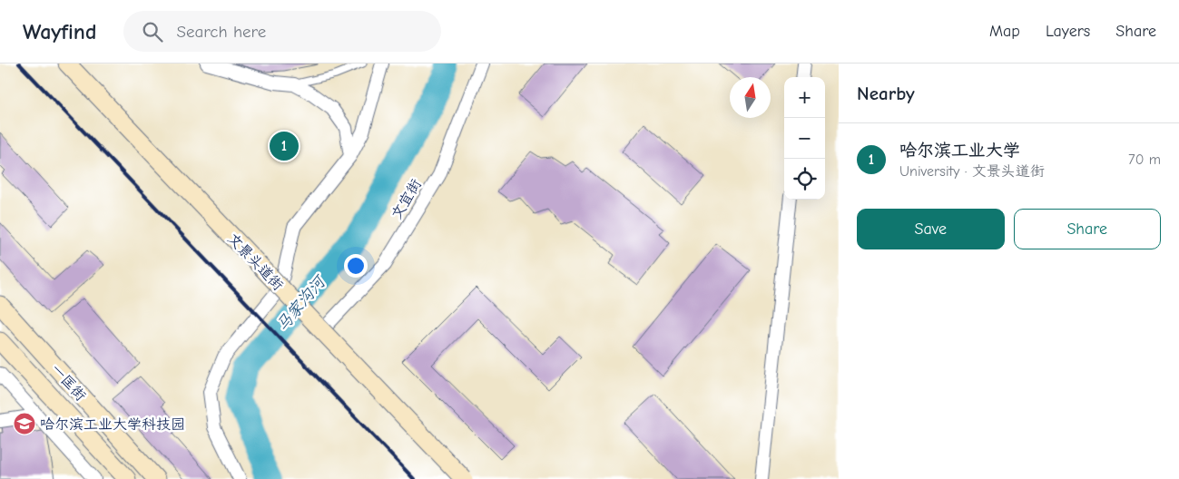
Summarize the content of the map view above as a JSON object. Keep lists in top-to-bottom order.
{
  "streets": {
    "main road": ["文景头道街", "一匡街"],
    "street": ["文宜街"]
  },
  "crossings": [
    ["文宜街", "文景头道街"]
  ],
  "water": ["马家沟河"],
  "places": {
    "school or university": ["哈尔滨工业大学科技园"]
  },
  "north": "top",
  "page": {
    "header": "Wayfind",
    "search": "Search here",
    "nav": ["Map", "Layers", "Share"],
    "heading": "Nearby",
    "map_buttons": ["+", "−"],
    "list": [
      {
        "mark": "1",
        "name": "哈尔滨工业大学",
        "note": "University · 文景头道街",
        "value": "70 m"
      }
    ],
    "pins": "1",
    "buttons": ["Save", "Share"]
  }
}
